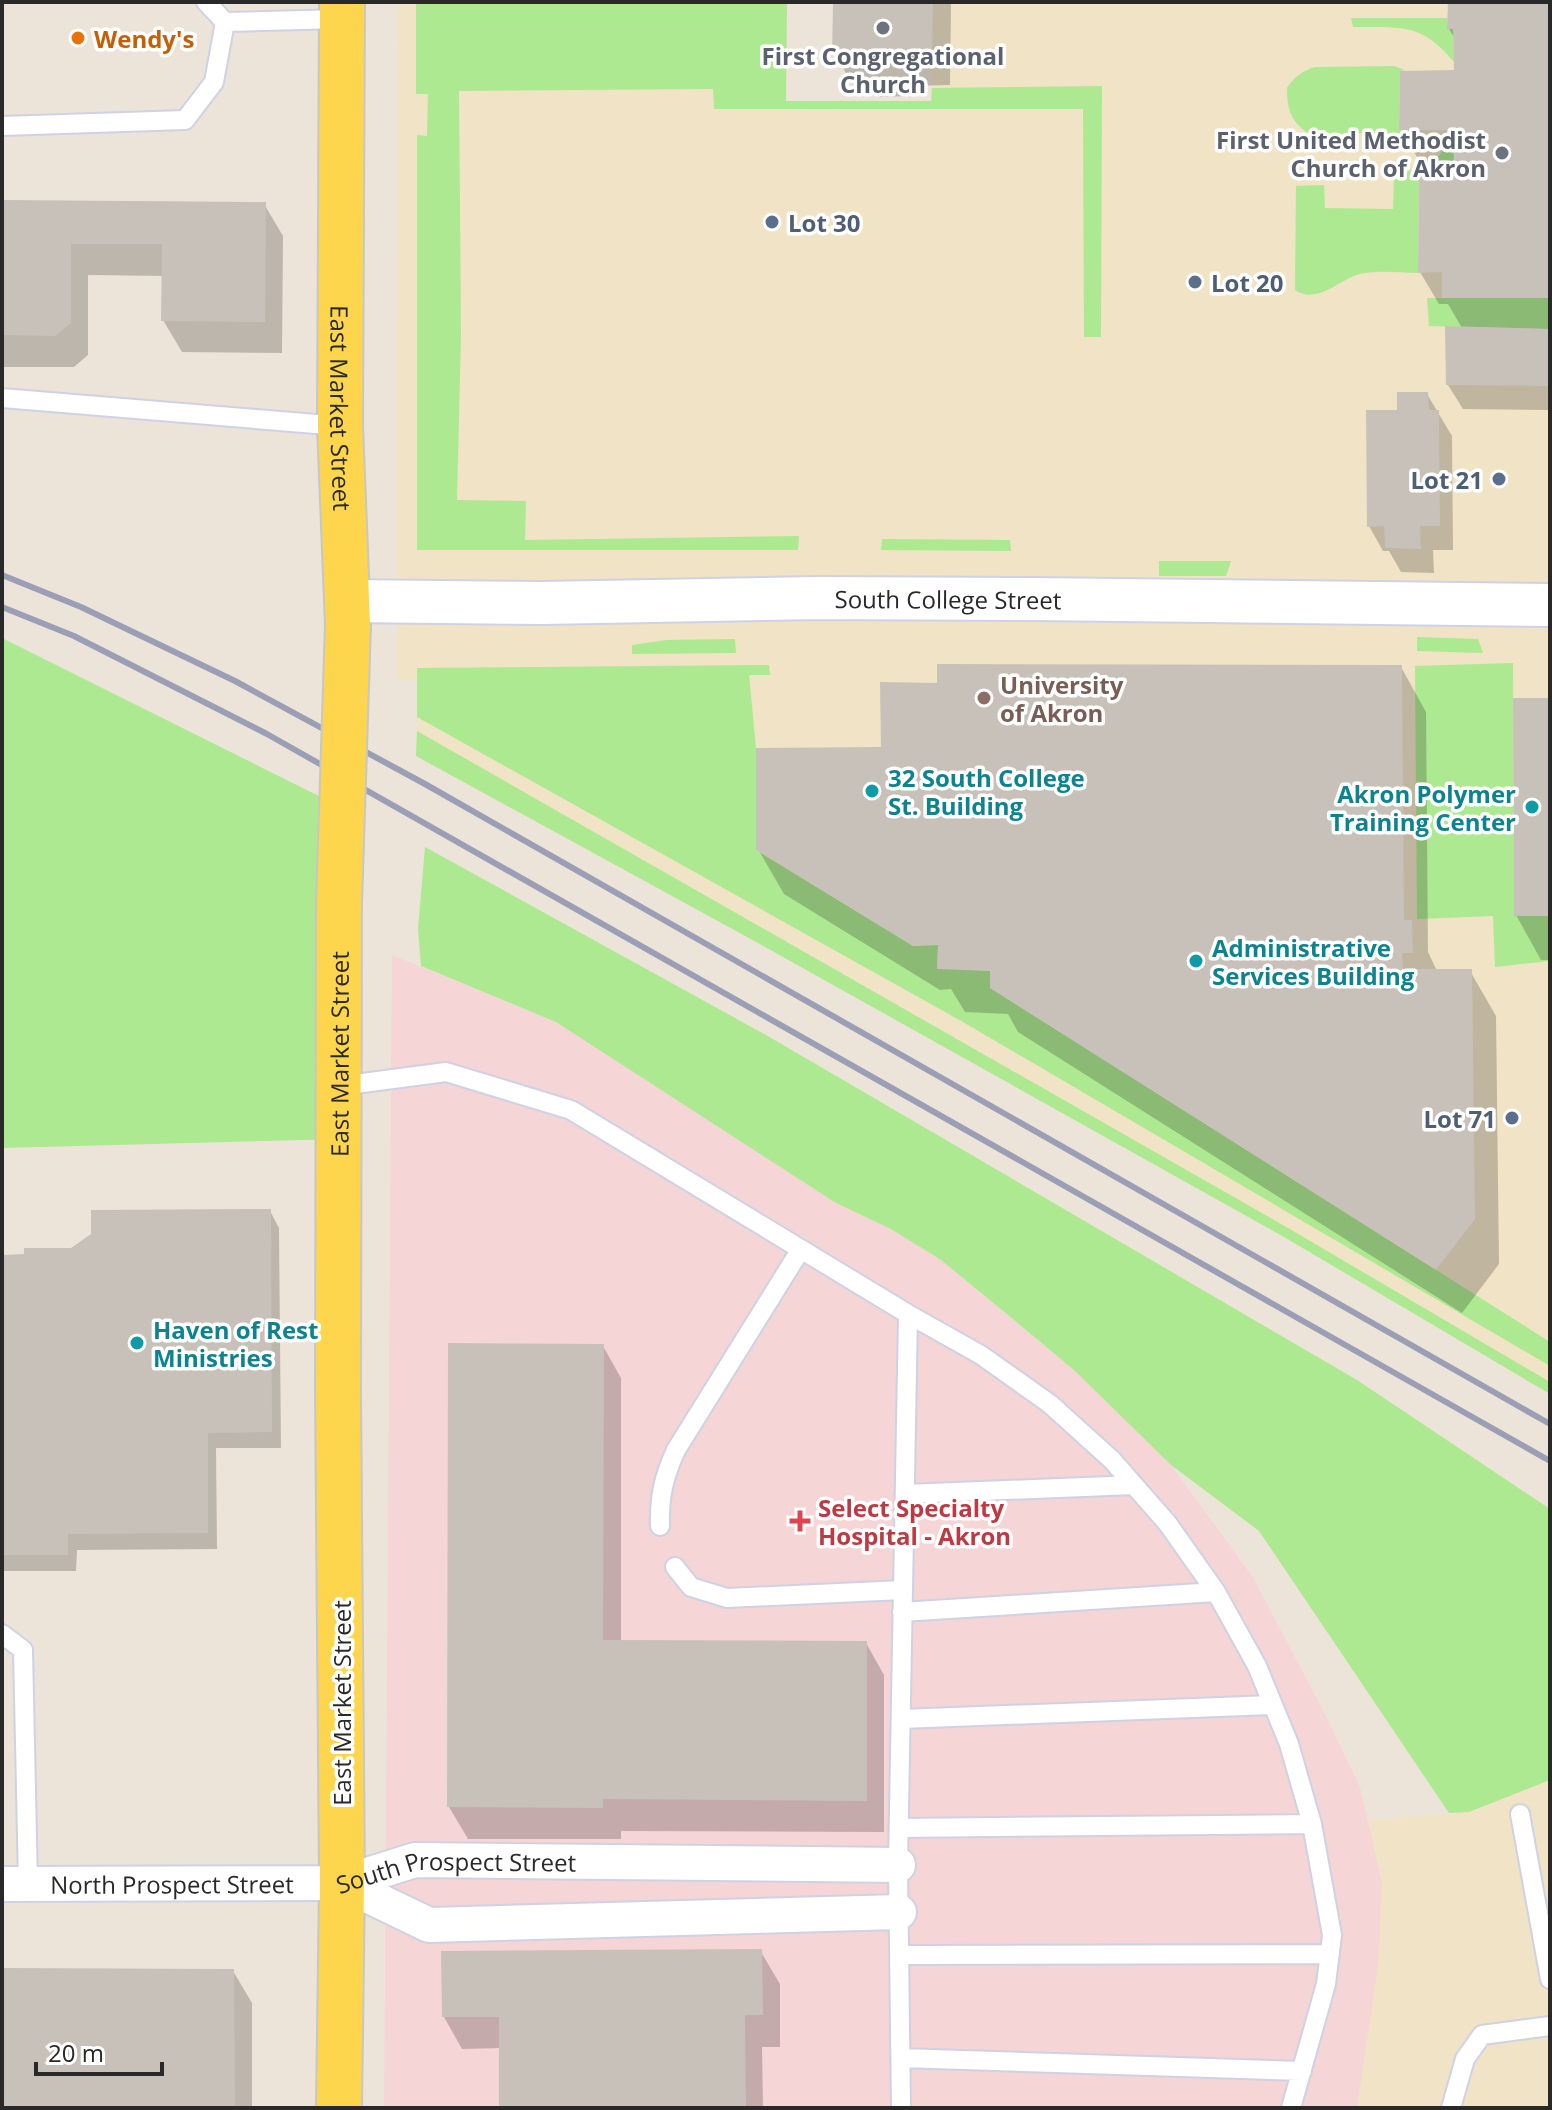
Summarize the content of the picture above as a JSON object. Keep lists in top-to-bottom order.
{
  "streets": {
    "main road": ["East Market Street"],
    "street": ["South College Street", "South Prospect Street", "North Prospect Street"]
  },
  "crossings": [
    ["East Market Street", "South College Street"],
    ["East Market Street", "South Prospect Street"],
    ["East Market Street", "North Prospect Street"],
    ["South Prospect Street", "North Prospect Street"]
  ],
  "places": {
    "other": [
      "First Congregational Church",
      "Wendy's",
      "First United Methodist Church of Akron",
      "Lot 30",
      "Lot 20",
      "Lot 21",
      "University of Akron",
      "32 South College St. Building",
      "Akron Polymer Training Center",
      "Administrative Services Building",
      "Lot 71",
      "Haven of Rest Ministries"
    ],
    "health": ["Select Specialty Hospital - Akron"]
  },
  "scale_bar": "20 m"
}
